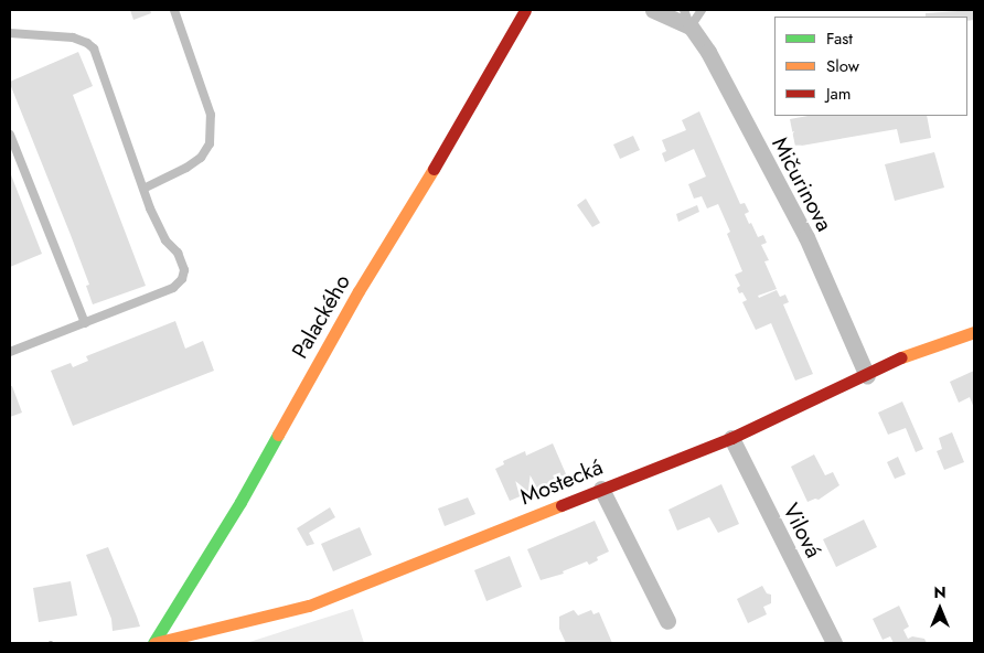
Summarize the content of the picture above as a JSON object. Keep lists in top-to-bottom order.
{
  "streets": {
    "street": [
      "Mičurinova",
      "Palackého",
      "Mostecká",
      "Vilová"
    ]
  },
  "crossings": [
    ["Mičurinova", "Mostecká"],
    ["Palackého", "Mostecká"],
    ["Mostecká", "Vilová"]
  ],
  "legend": ["Fast", "Slow", "Jam"],
  "north": "top"
}
